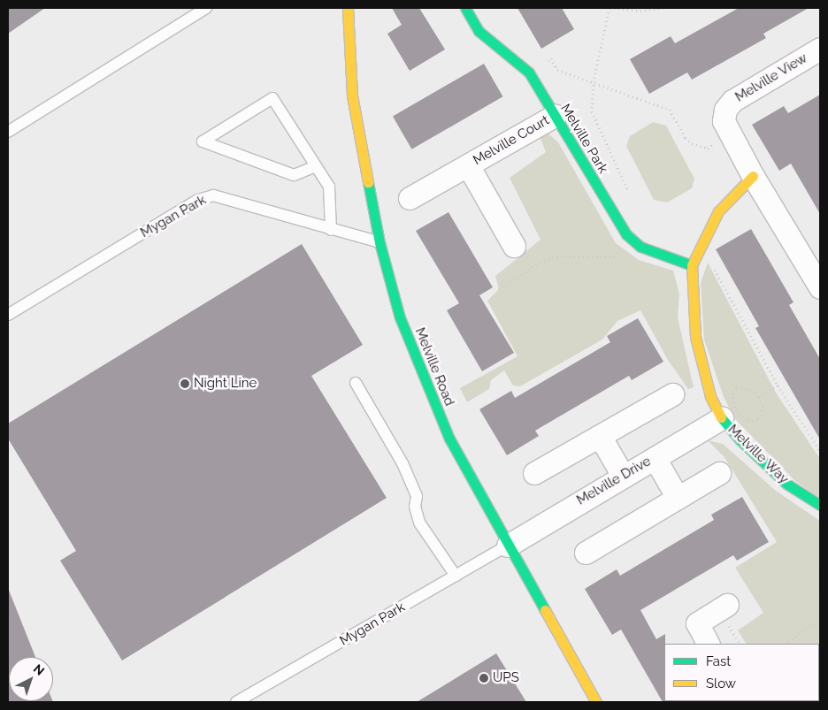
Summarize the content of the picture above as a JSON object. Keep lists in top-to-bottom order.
{
  "streets": {
    "street": [
      "Melville View",
      "Melville Park",
      "Melville Court",
      "Melville Road",
      "Melville Way",
      "Melville Drive"
    ],
    "lane": ["Mygan Park"]
  },
  "crossings": [
    ["Melville Park", "Melville Court"],
    ["Melville Park", "Melville Way"],
    ["Mygan Park", "Melville Road"],
    ["Mygan Park", "Melville Drive"],
    ["Melville Road", "Melville Drive"],
    ["Melville Way", "Melville Drive"]
  ],
  "places": ["Night Line", "UPS"],
  "legend": ["Fast", "Slow"],
  "north": "top right"
}
